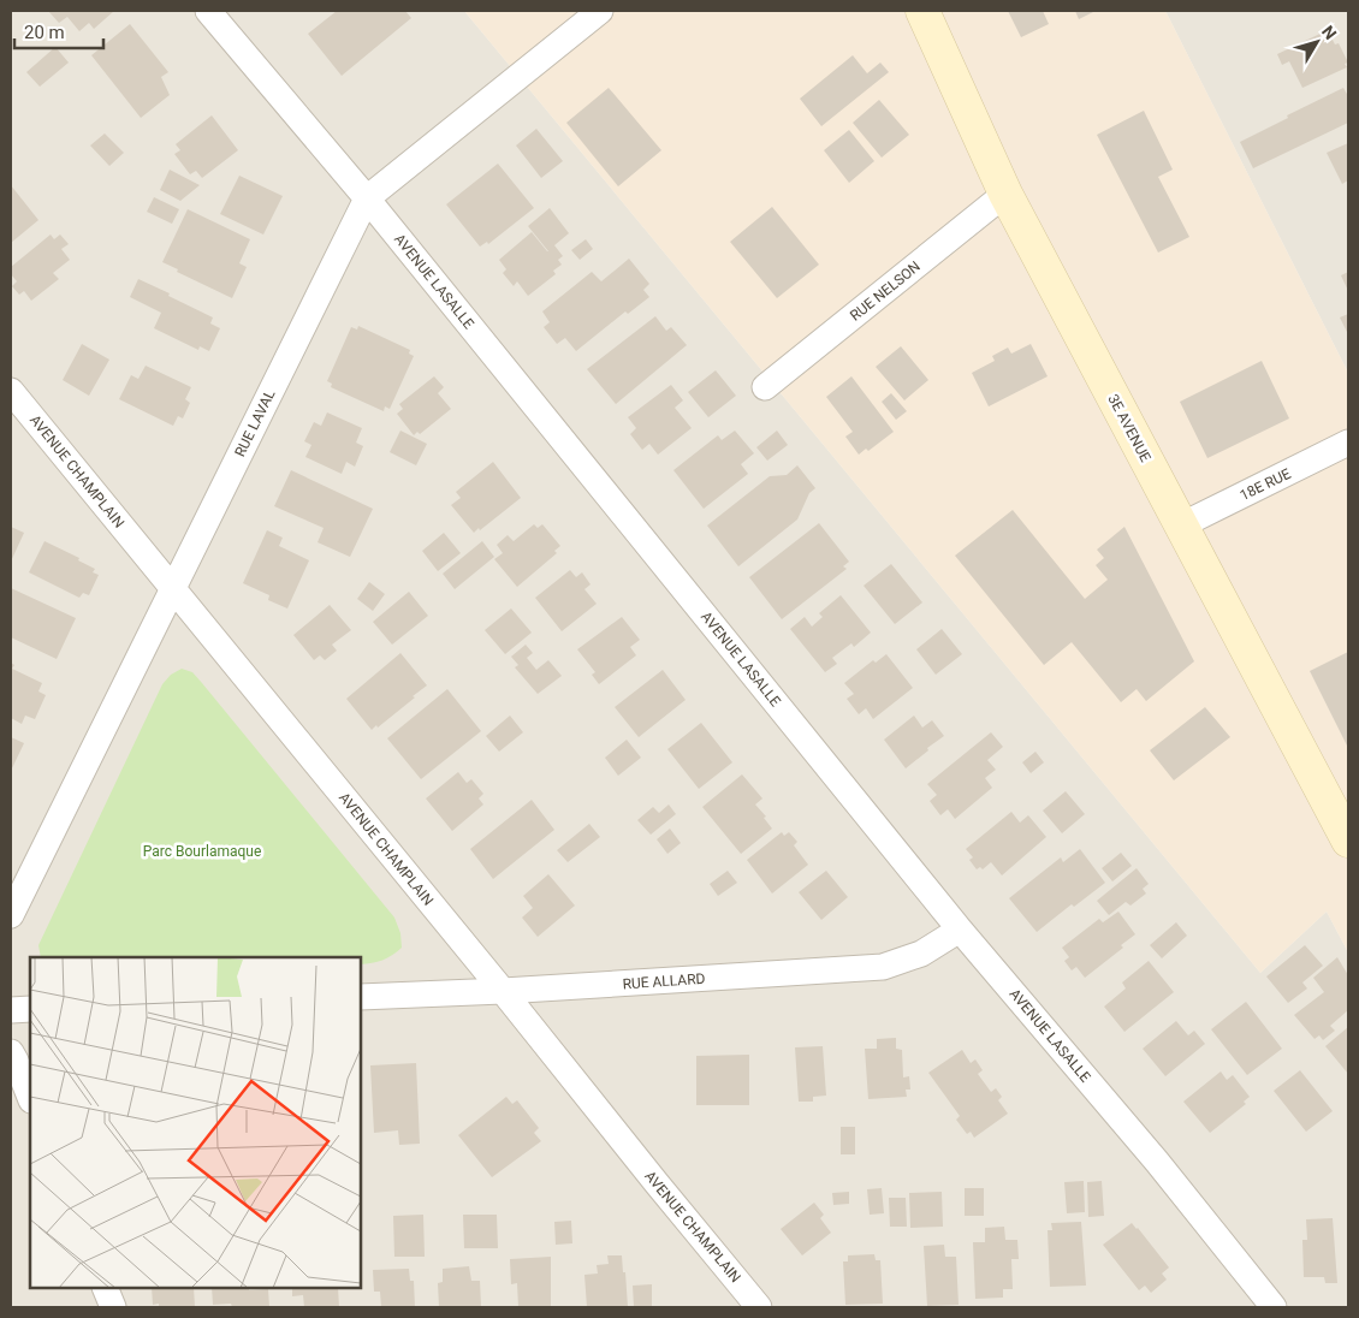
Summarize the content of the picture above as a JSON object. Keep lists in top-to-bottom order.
{
  "streets": {
    "main road": ["3E AVENUE"],
    "street": [
      "AVENUE LASALLE",
      "RUE NELSON",
      "RUE LAVAL",
      "AVENUE CHAMPLAIN",
      "18E RUE",
      "RUE ALLARD"
    ]
  },
  "crossings": [
    ["AVENUE LASALLE", "RUE LAVAL"],
    ["AVENUE LASALLE", "RUE ALLARD"],
    ["RUE NELSON", "3E AVENUE"],
    ["RUE LAVAL", "AVENUE CHAMPLAIN"],
    ["3E AVENUE", "18E RUE"],
    ["AVENUE CHAMPLAIN", "RUE ALLARD"]
  ],
  "parks": ["Parc Bourlamaque"],
  "scale_bar": "20 m",
  "north": "top right"
}
